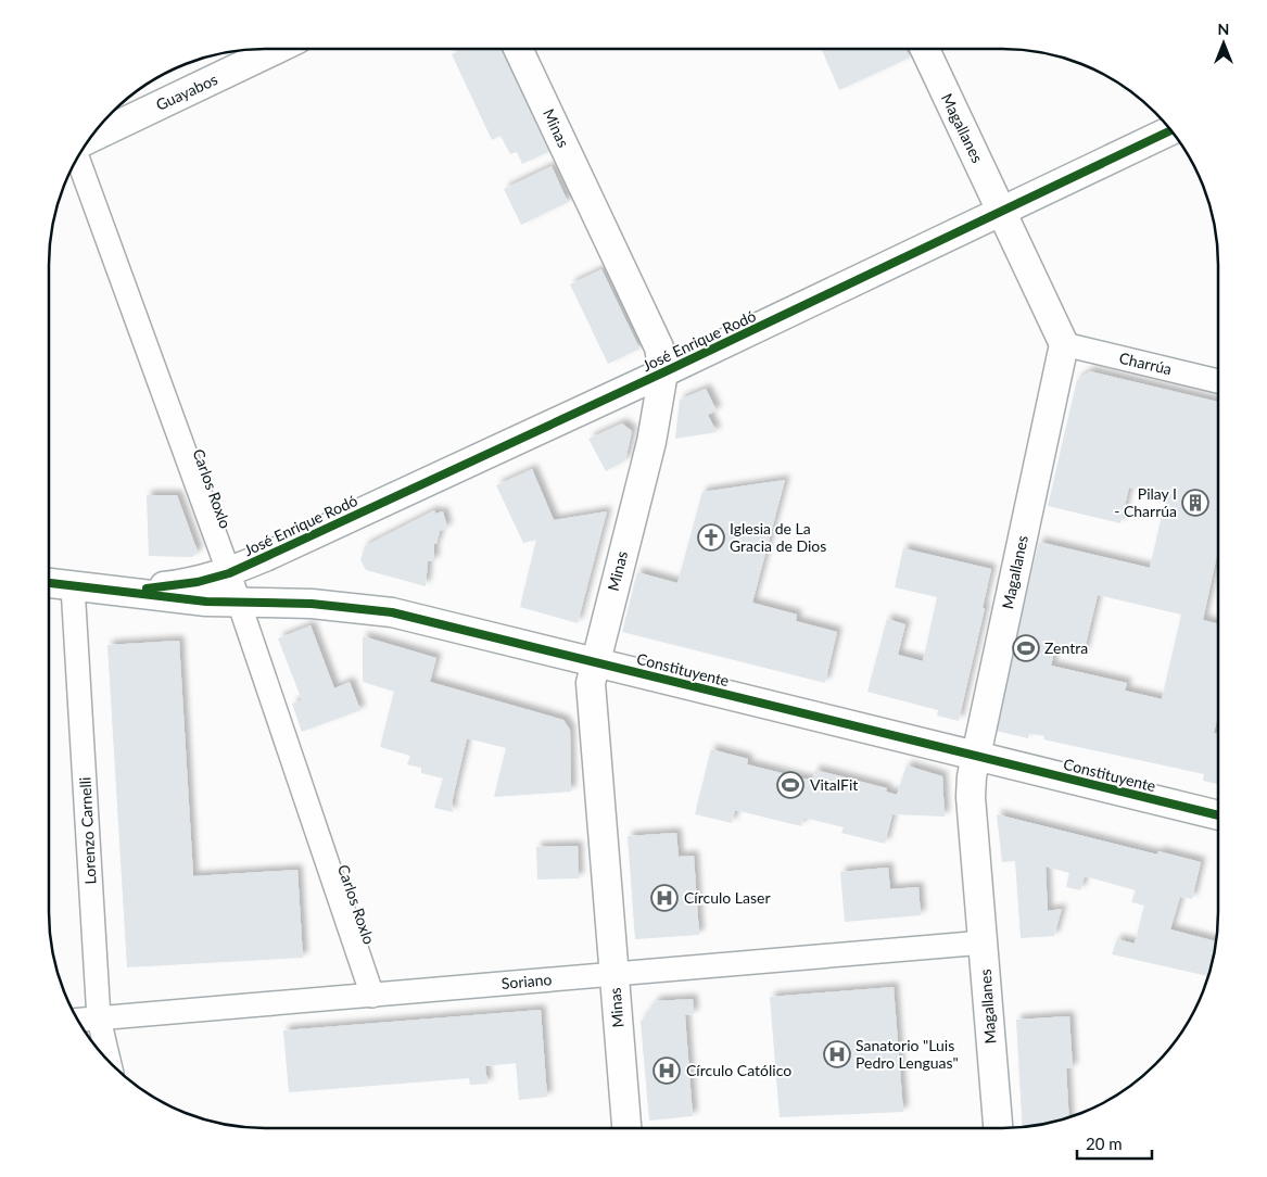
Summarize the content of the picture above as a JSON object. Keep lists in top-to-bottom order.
{
  "streets": {
    "street": [
      "Guayabos",
      "Minas",
      "Magallanes",
      "José Enrique Rodó",
      "Charrúa",
      "Carlos Roxlo",
      "Constituyente",
      "Lorenzo Carnelli",
      "Soriano"
    ]
  },
  "crossings": [
    ["Minas", "José Enrique Rodó"],
    ["Minas", "Constituyente"],
    ["Minas", "Soriano"],
    ["Magallanes", "José Enrique Rodó"],
    ["Magallanes", "Charrúa"],
    ["Magallanes", "Constituyente"],
    ["Magallanes", "Soriano"],
    ["José Enrique Rodó", "Carlos Roxlo"],
    ["José Enrique Rodó", "Constituyente"],
    ["Carlos Roxlo", "Constituyente"],
    ["Carlos Roxlo", "Soriano"],
    ["Constituyente", "Lorenzo Carnelli"],
    ["Lorenzo Carnelli", "Soriano"]
  ],
  "places": {
    "building": ["Pilay I - Charrúa"],
    "church": ["Iglesia de La Gracia de Dios"],
    "sports": ["Zentra", "VitalFit"],
    "hospital": ["Círculo Laser", "Sanatorio \"Luis Pedro Lenguas\"", "Círculo Católico"]
  },
  "scale_bar": "20 m",
  "north": "top"
}
